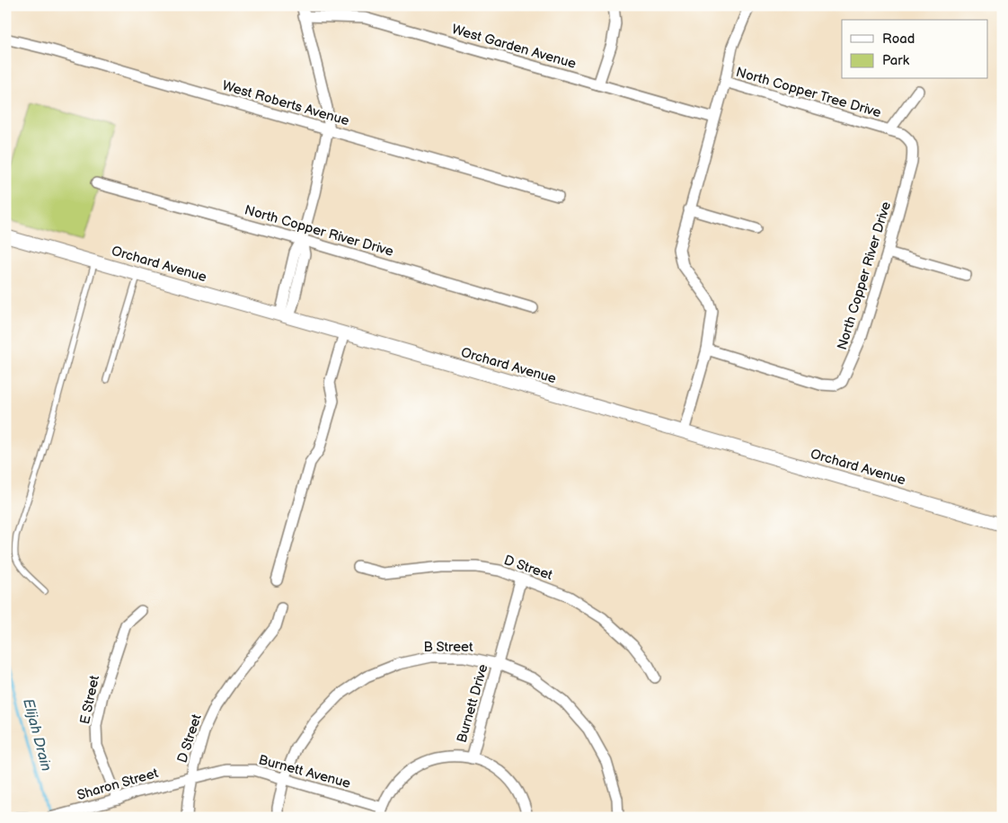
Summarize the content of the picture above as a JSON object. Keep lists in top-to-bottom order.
{
  "streets": {
    "street": [
      "West Garden Avenue",
      "North Copper Tree Drive",
      "West Roberts Avenue",
      "North Copper River Drive",
      "Orchard Avenue",
      "D Street",
      "B Street",
      "E Street",
      "Burnett Drive",
      "Burnett Avenue",
      "Sharon Street"
    ]
  },
  "crossings": [
    ["West Garden Avenue", "North Copper Tree Drive"],
    ["North Copper Tree Drive", "North Copper River Drive"],
    ["North Copper Tree Drive", "Orchard Avenue"],
    ["D Street", "Burnett Drive"],
    ["D Street", "Burnett Avenue"],
    ["D Street", "Sharon Street"],
    ["B Street", "Burnett Drive"],
    ["B Street", "Burnett Avenue"],
    ["E Street", "Sharon Street"],
    ["Burnett Avenue", "Sharon Street"]
  ],
  "water": ["Elijah Drain"],
  "legend": ["Road", "Park"]
}
